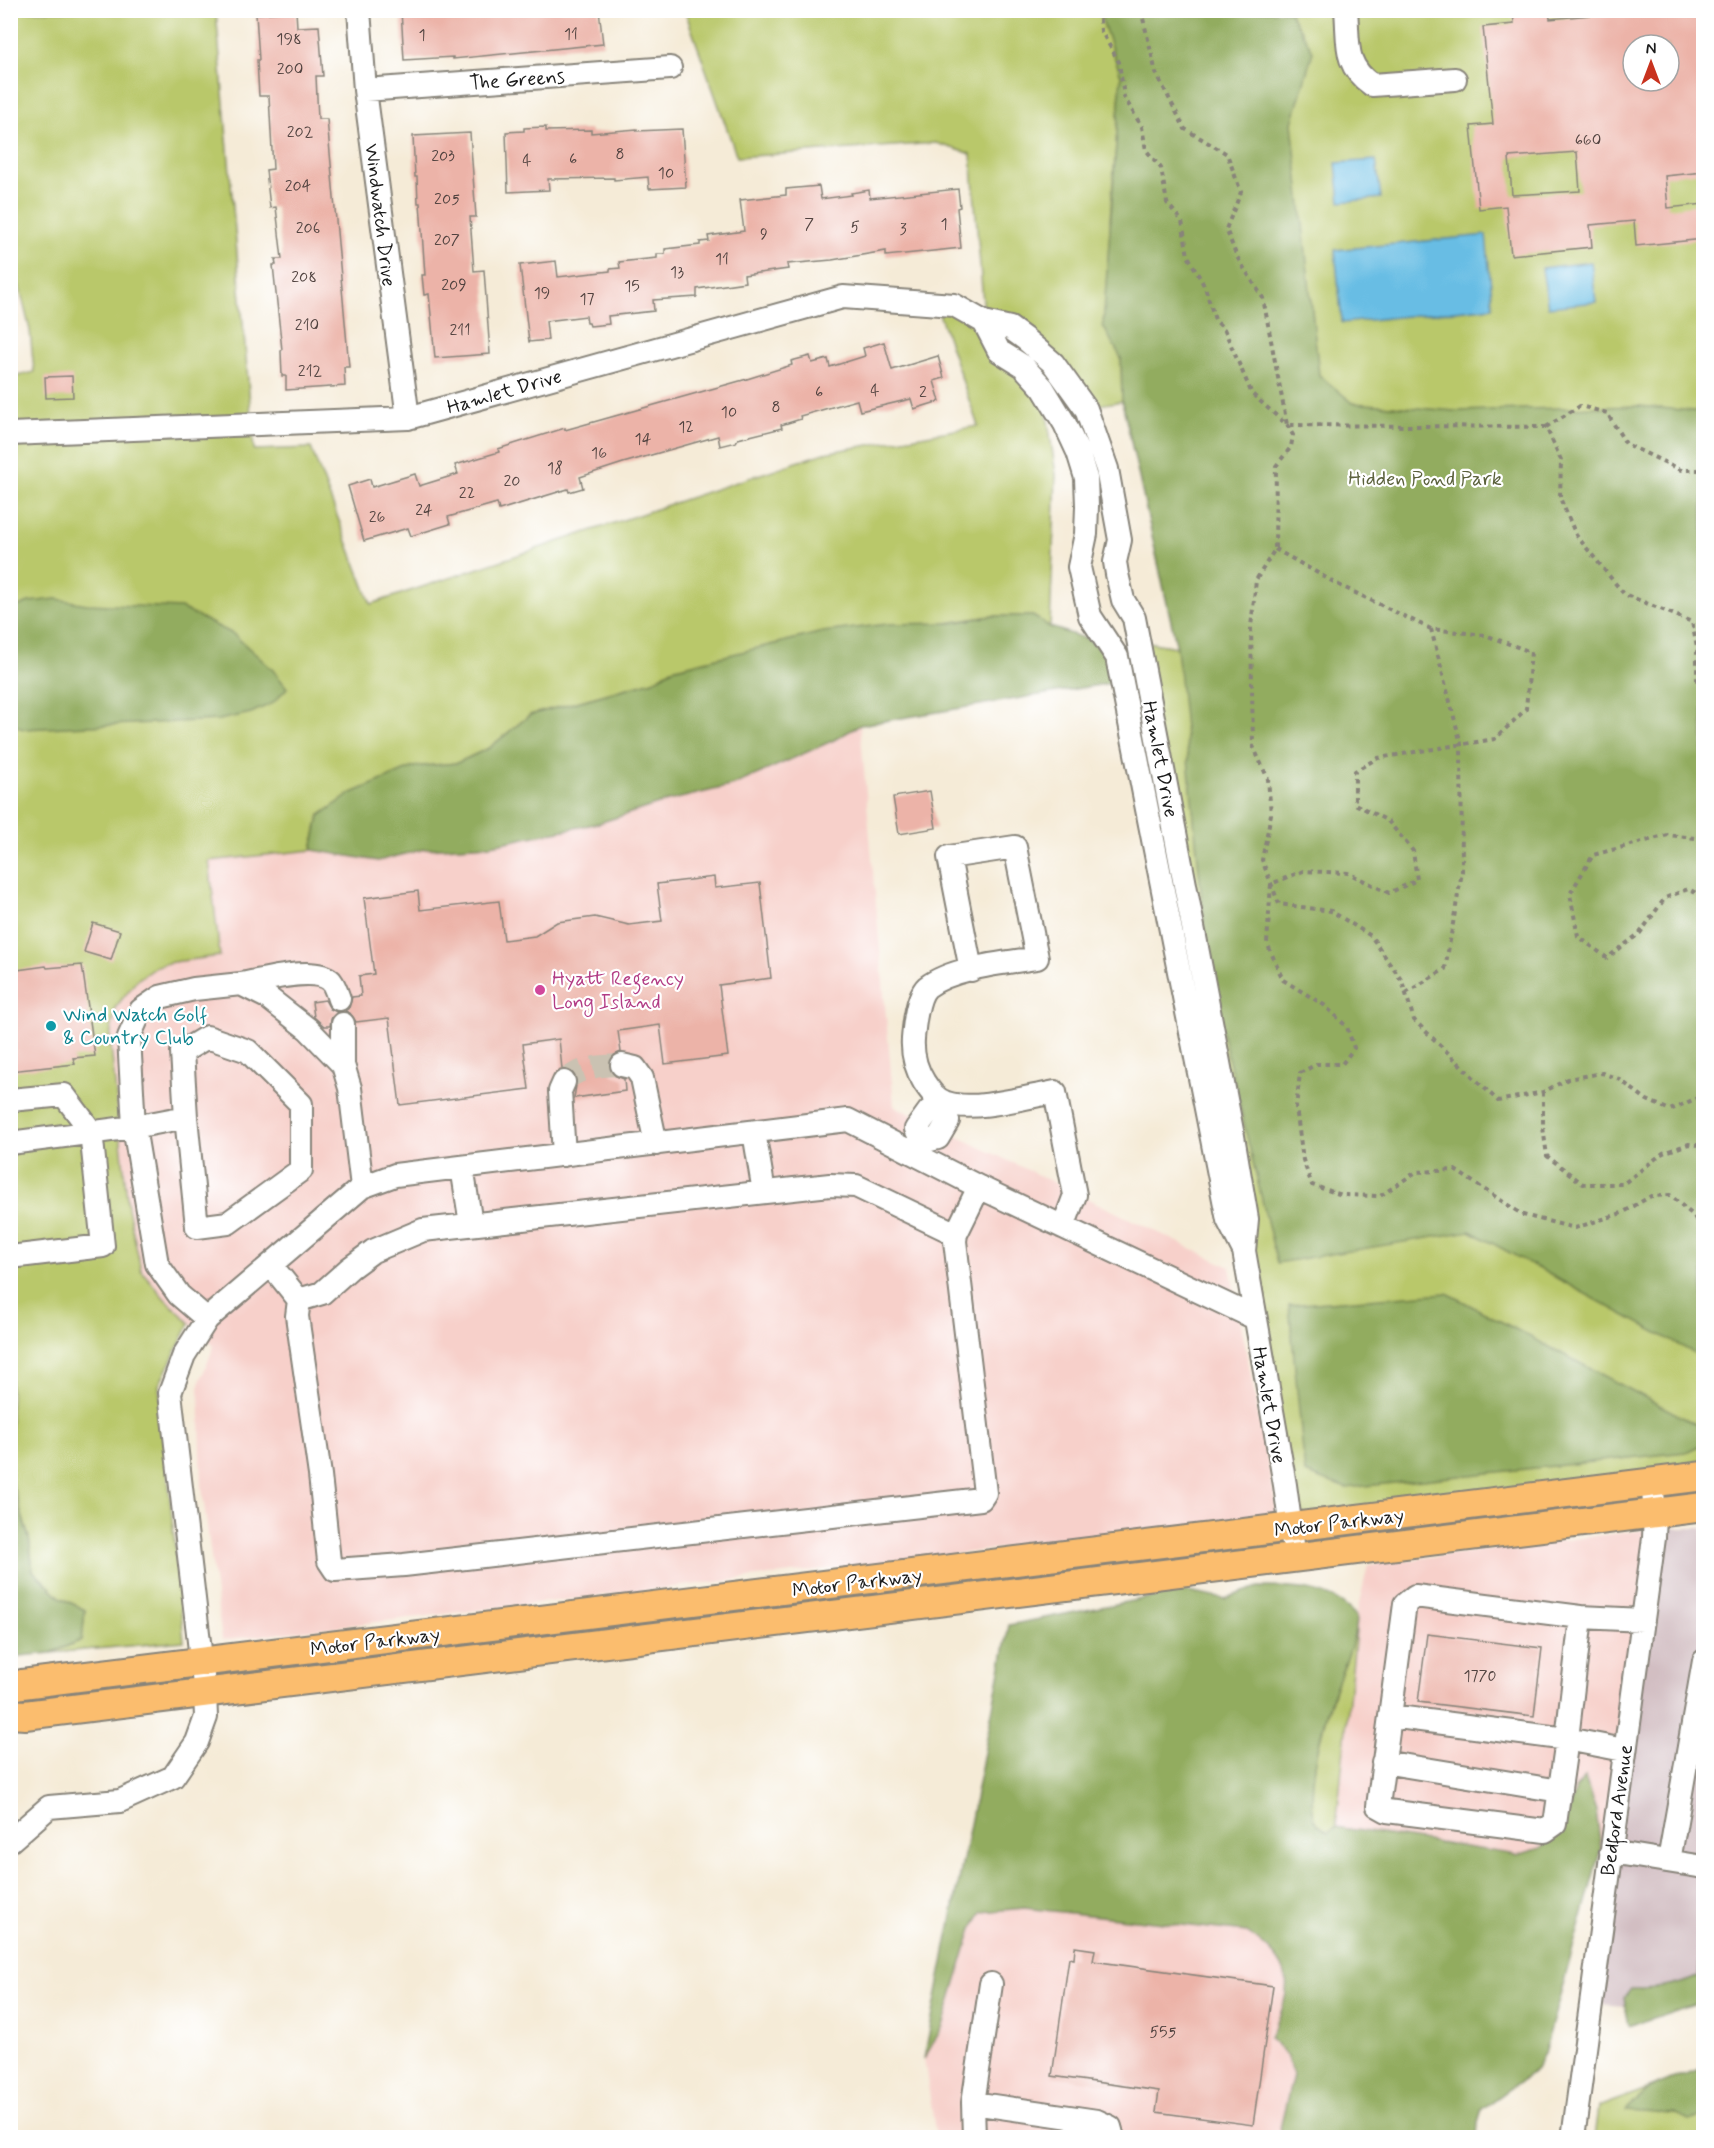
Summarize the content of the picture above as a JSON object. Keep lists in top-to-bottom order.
{
  "streets": {
    "main road": ["Motor Parkway"],
    "street": [
      "The Greens",
      "Windwatch Drive",
      "Hamlet Drive",
      "Bedford Avenue"
    ]
  },
  "crossings": [
    ["The Greens", "Windwatch Drive"],
    ["Windwatch Drive", "Hamlet Drive"],
    ["Hamlet Drive", "Motor Parkway"],
    ["Motor Parkway", "Bedford Avenue"]
  ],
  "parks": ["Hidden Pond Park"],
  "places": ["Hyatt Regency Long Island", "Wind Watch Golf & Country Club"],
  "house_numbers": [
    "11",
    "1",
    "198",
    "200",
    "202",
    "660",
    "8",
    "203",
    "6",
    "4",
    "10",
    "204",
    "205",
    "7",
    "1",
    "5",
    "206",
    "3",
    "9",
    "207",
    "11",
    "13",
    "208",
    "209",
    "15",
    "19",
    "17",
    "210",
    "211",
    "212",
    "4",
    "6",
    "2",
    "8",
    "10",
    "12",
    "14",
    "16",
    "18",
    "20",
    "22",
    "24",
    "26",
    "1770",
    "555"
  ],
  "north": "top"
}
